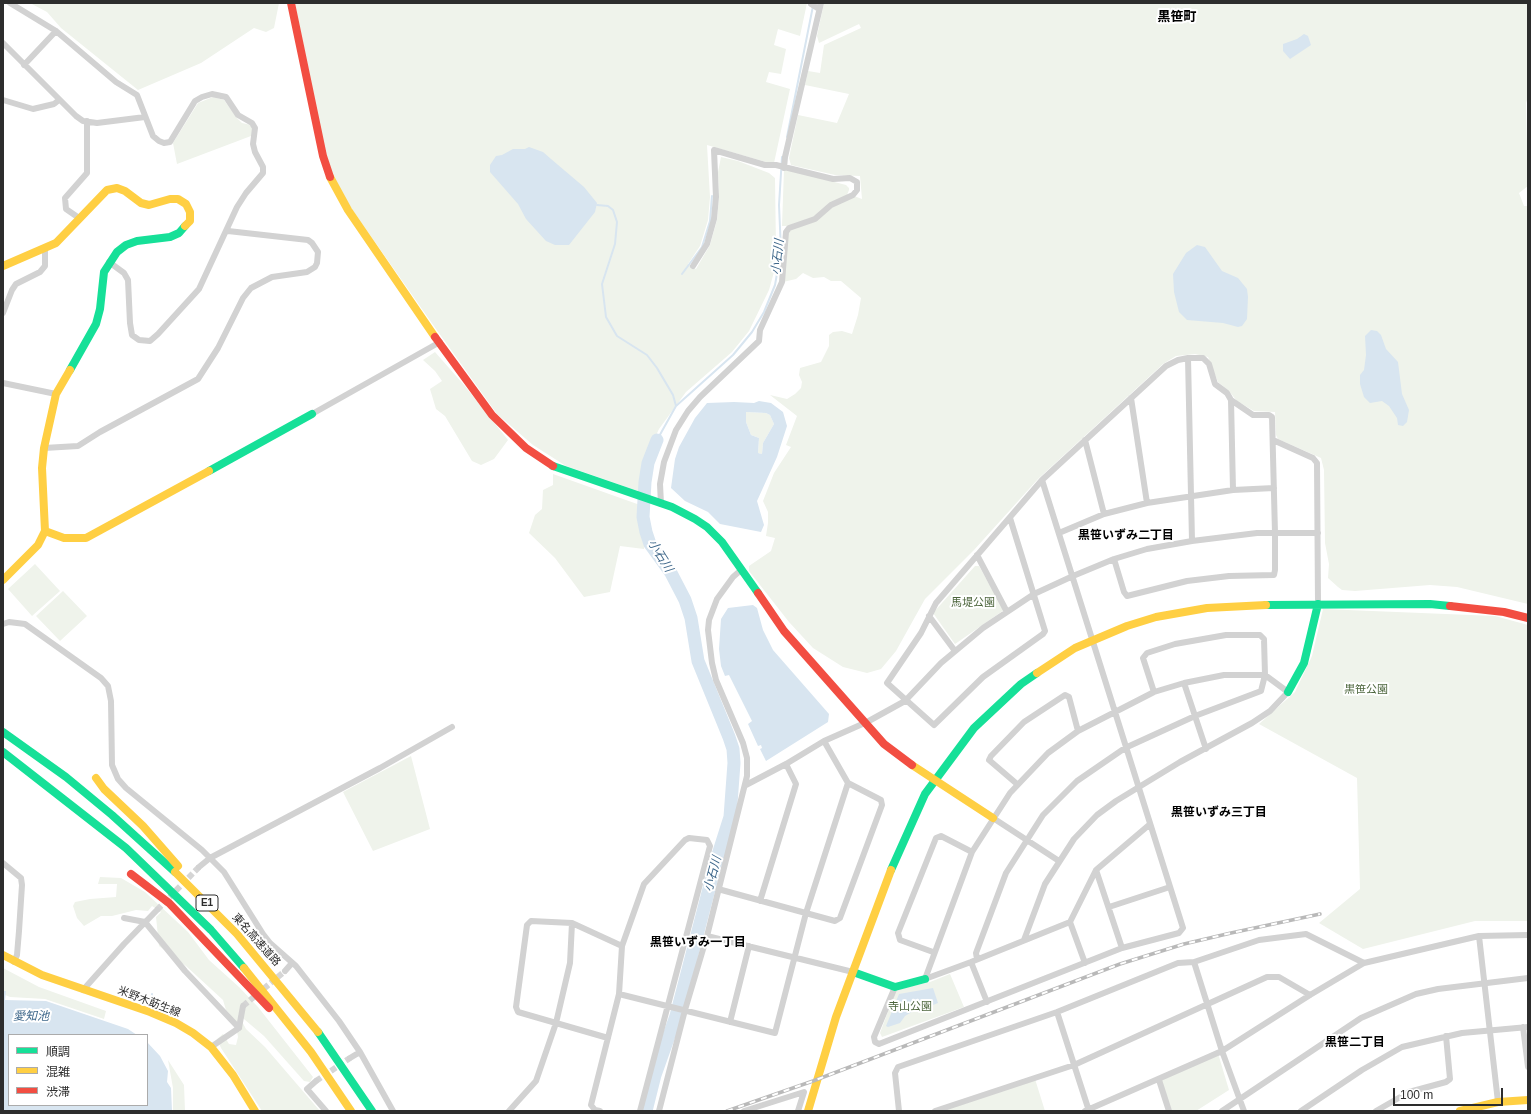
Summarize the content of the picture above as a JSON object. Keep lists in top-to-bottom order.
{
  "streets": {
    "main road": ["E1", "東名高速道路", "米野木莇生線"]
  },
  "districts": [
    "黒笹町",
    "黒笹いずみ二丁目",
    "黒笹いずみ三丁目",
    "黒笹いずみ一丁目",
    "黒笹二丁目"
  ],
  "water": ["小石川", "愛知池"],
  "parks": ["馬堤公園", "黒笹公園", "寺山公園"],
  "legend": ["順調", "混雑", "渋滞"],
  "scale_bar": "100 m"
}
